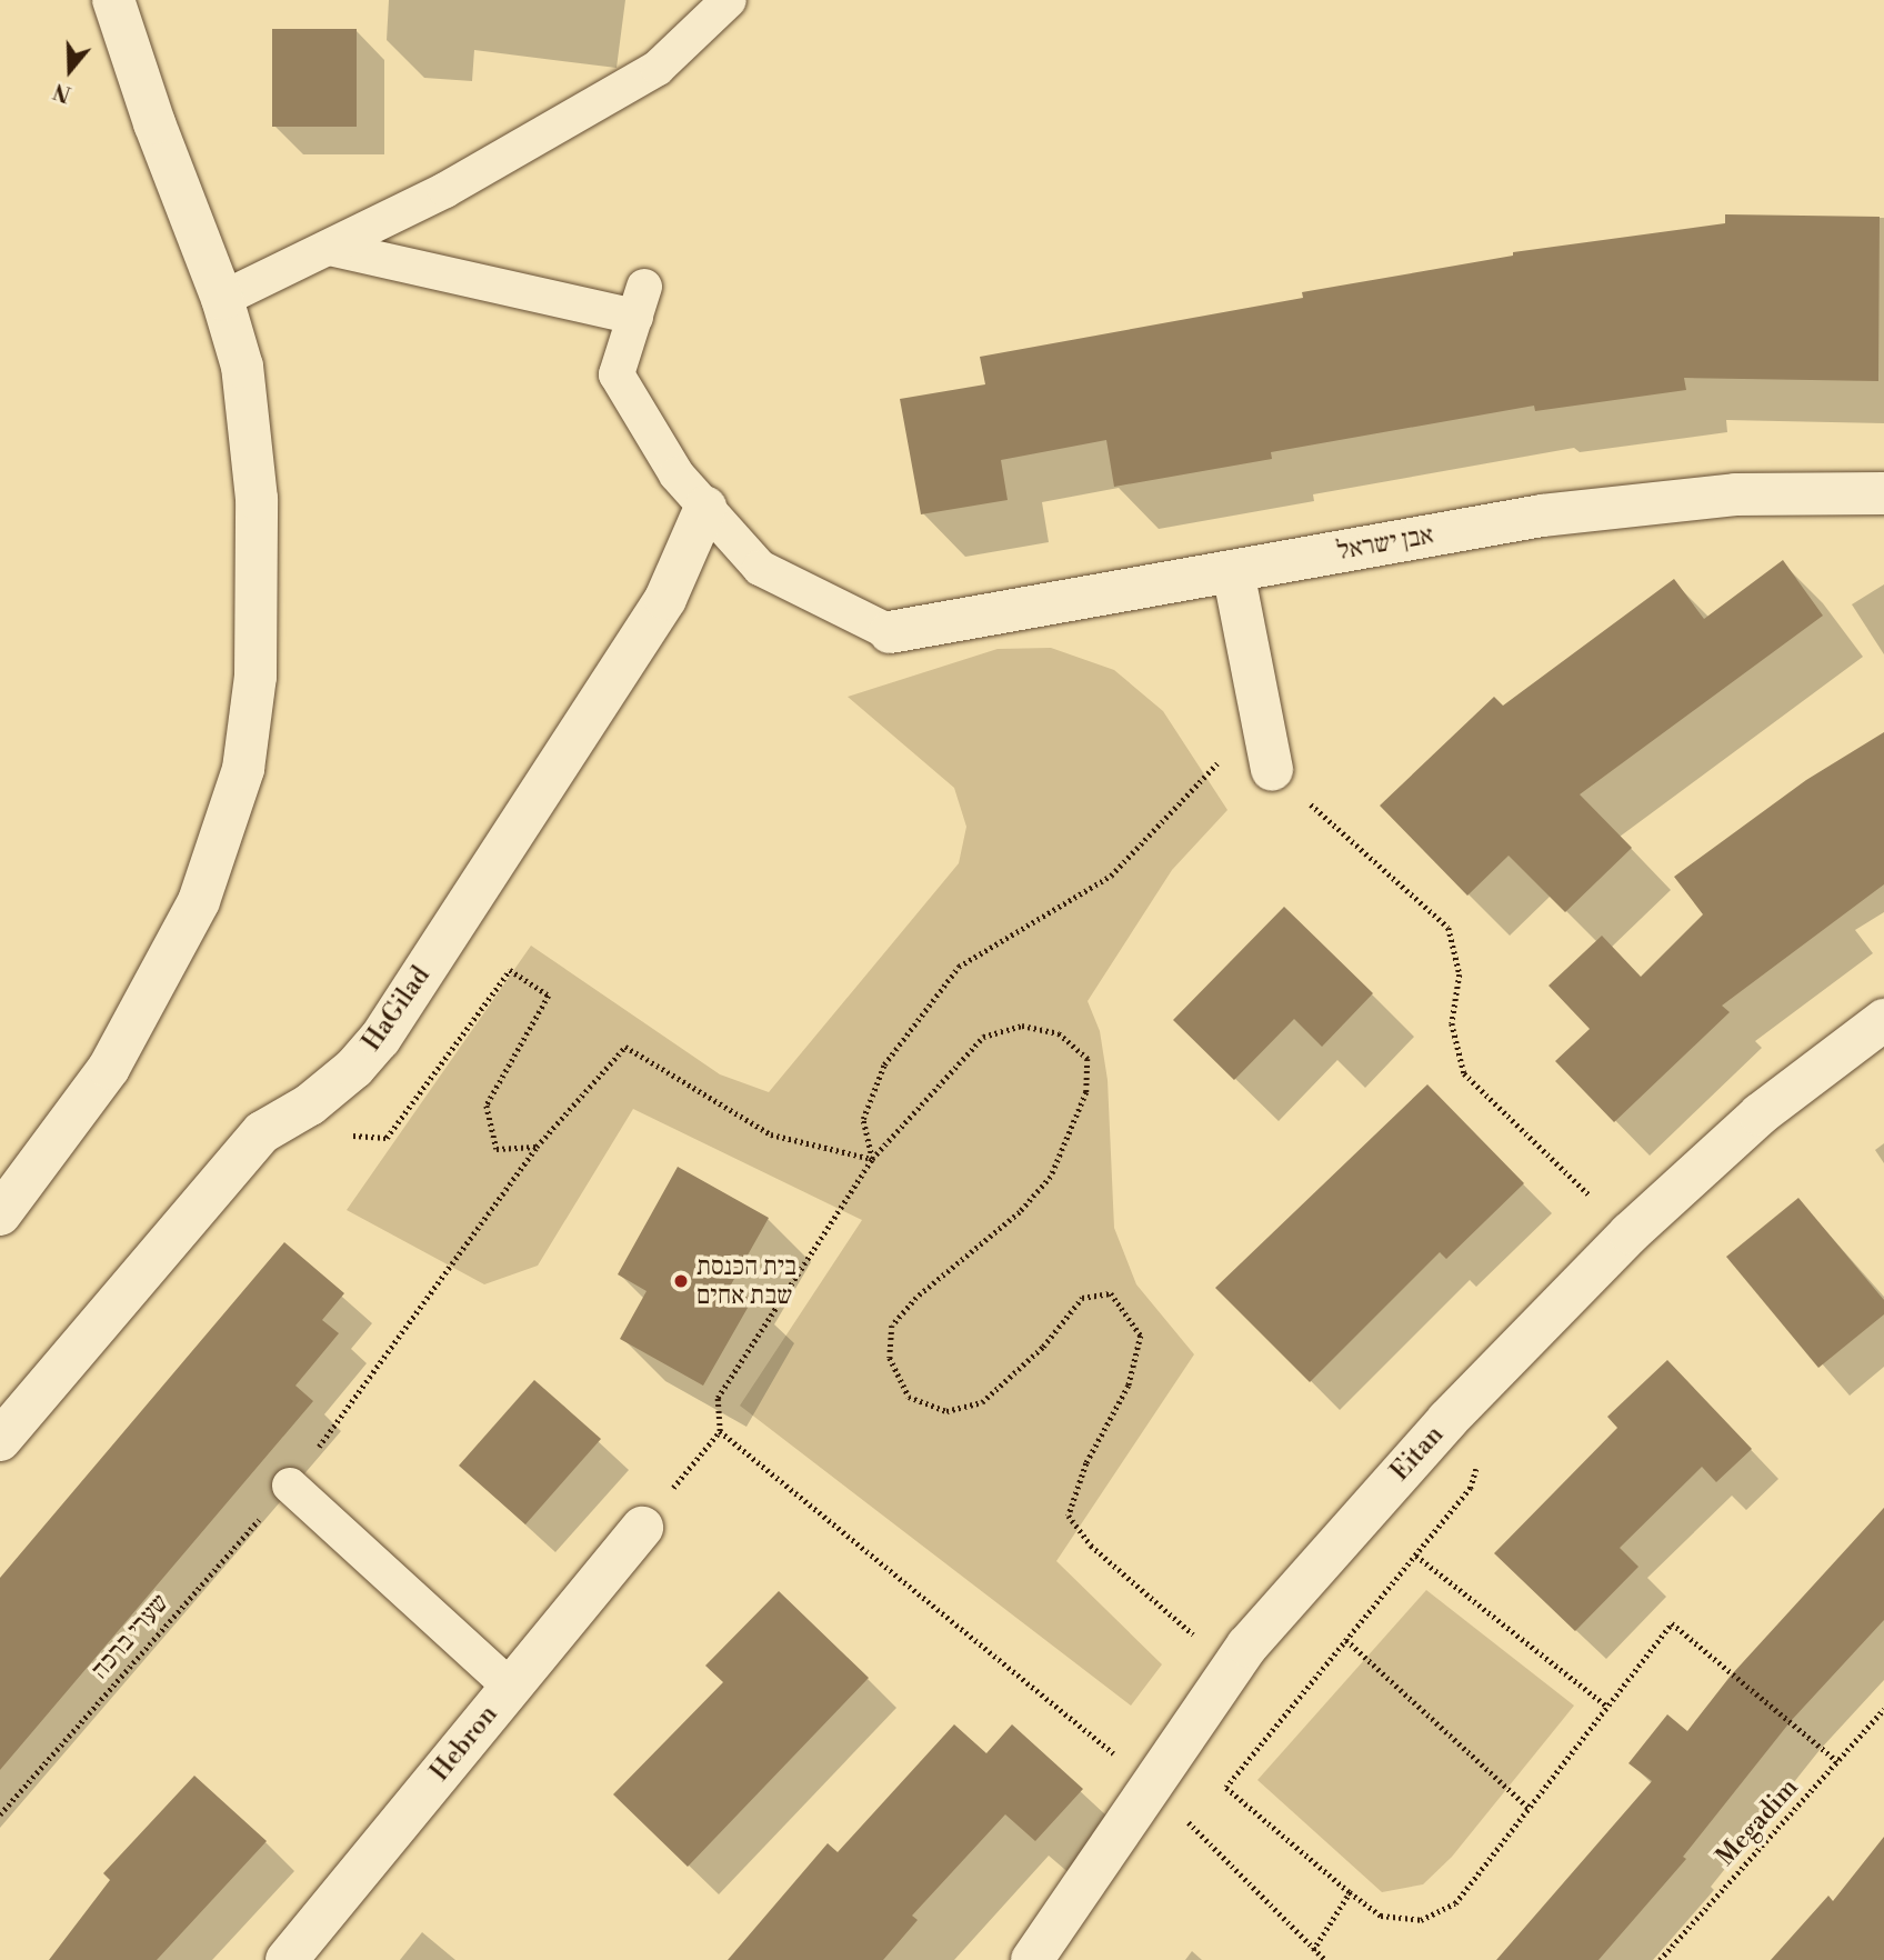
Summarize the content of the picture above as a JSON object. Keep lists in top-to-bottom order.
{
  "streets": {
    "street": [
      "אבן ישראל",
      "HaGilad",
      "Eitan",
      "Hebron"
    ],
    "path": ["שערי ברכה", "Megadim"]
  },
  "places": ["בית הכנסת שבת אחים"],
  "north": "bottom"
}
